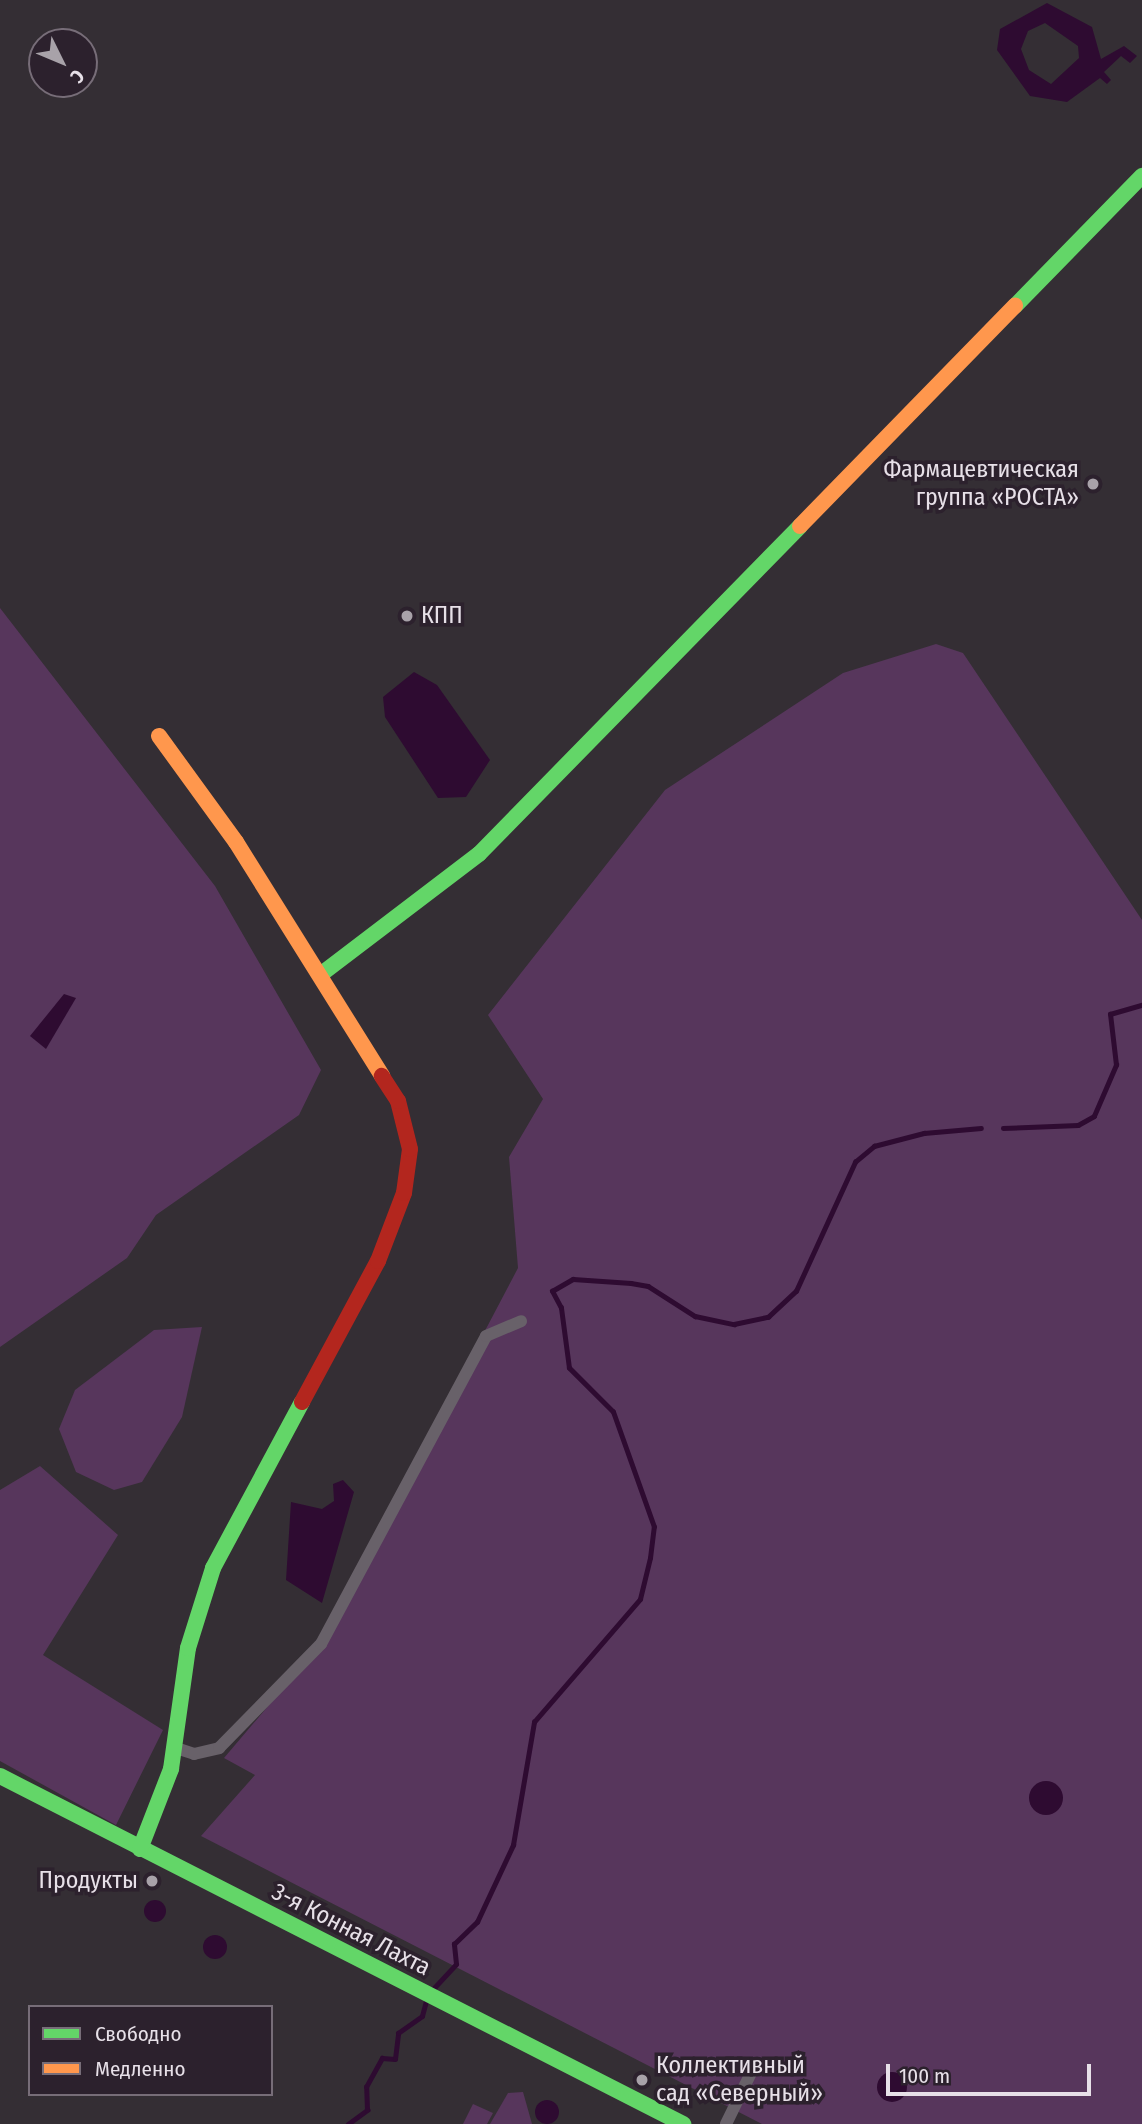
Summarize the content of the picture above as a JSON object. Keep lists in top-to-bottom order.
{
  "streets": {
    "street": ["3-я Конная Лахта"]
  },
  "places": [
    "Фармацевтическая группа «РОСТА»",
    "КПП",
    "Продукты",
    "Коллективный сад «Северный»"
  ],
  "legend": ["Свободно", "Медленно"],
  "scale_bar": "100 m",
  "north": "bottom right"
}
